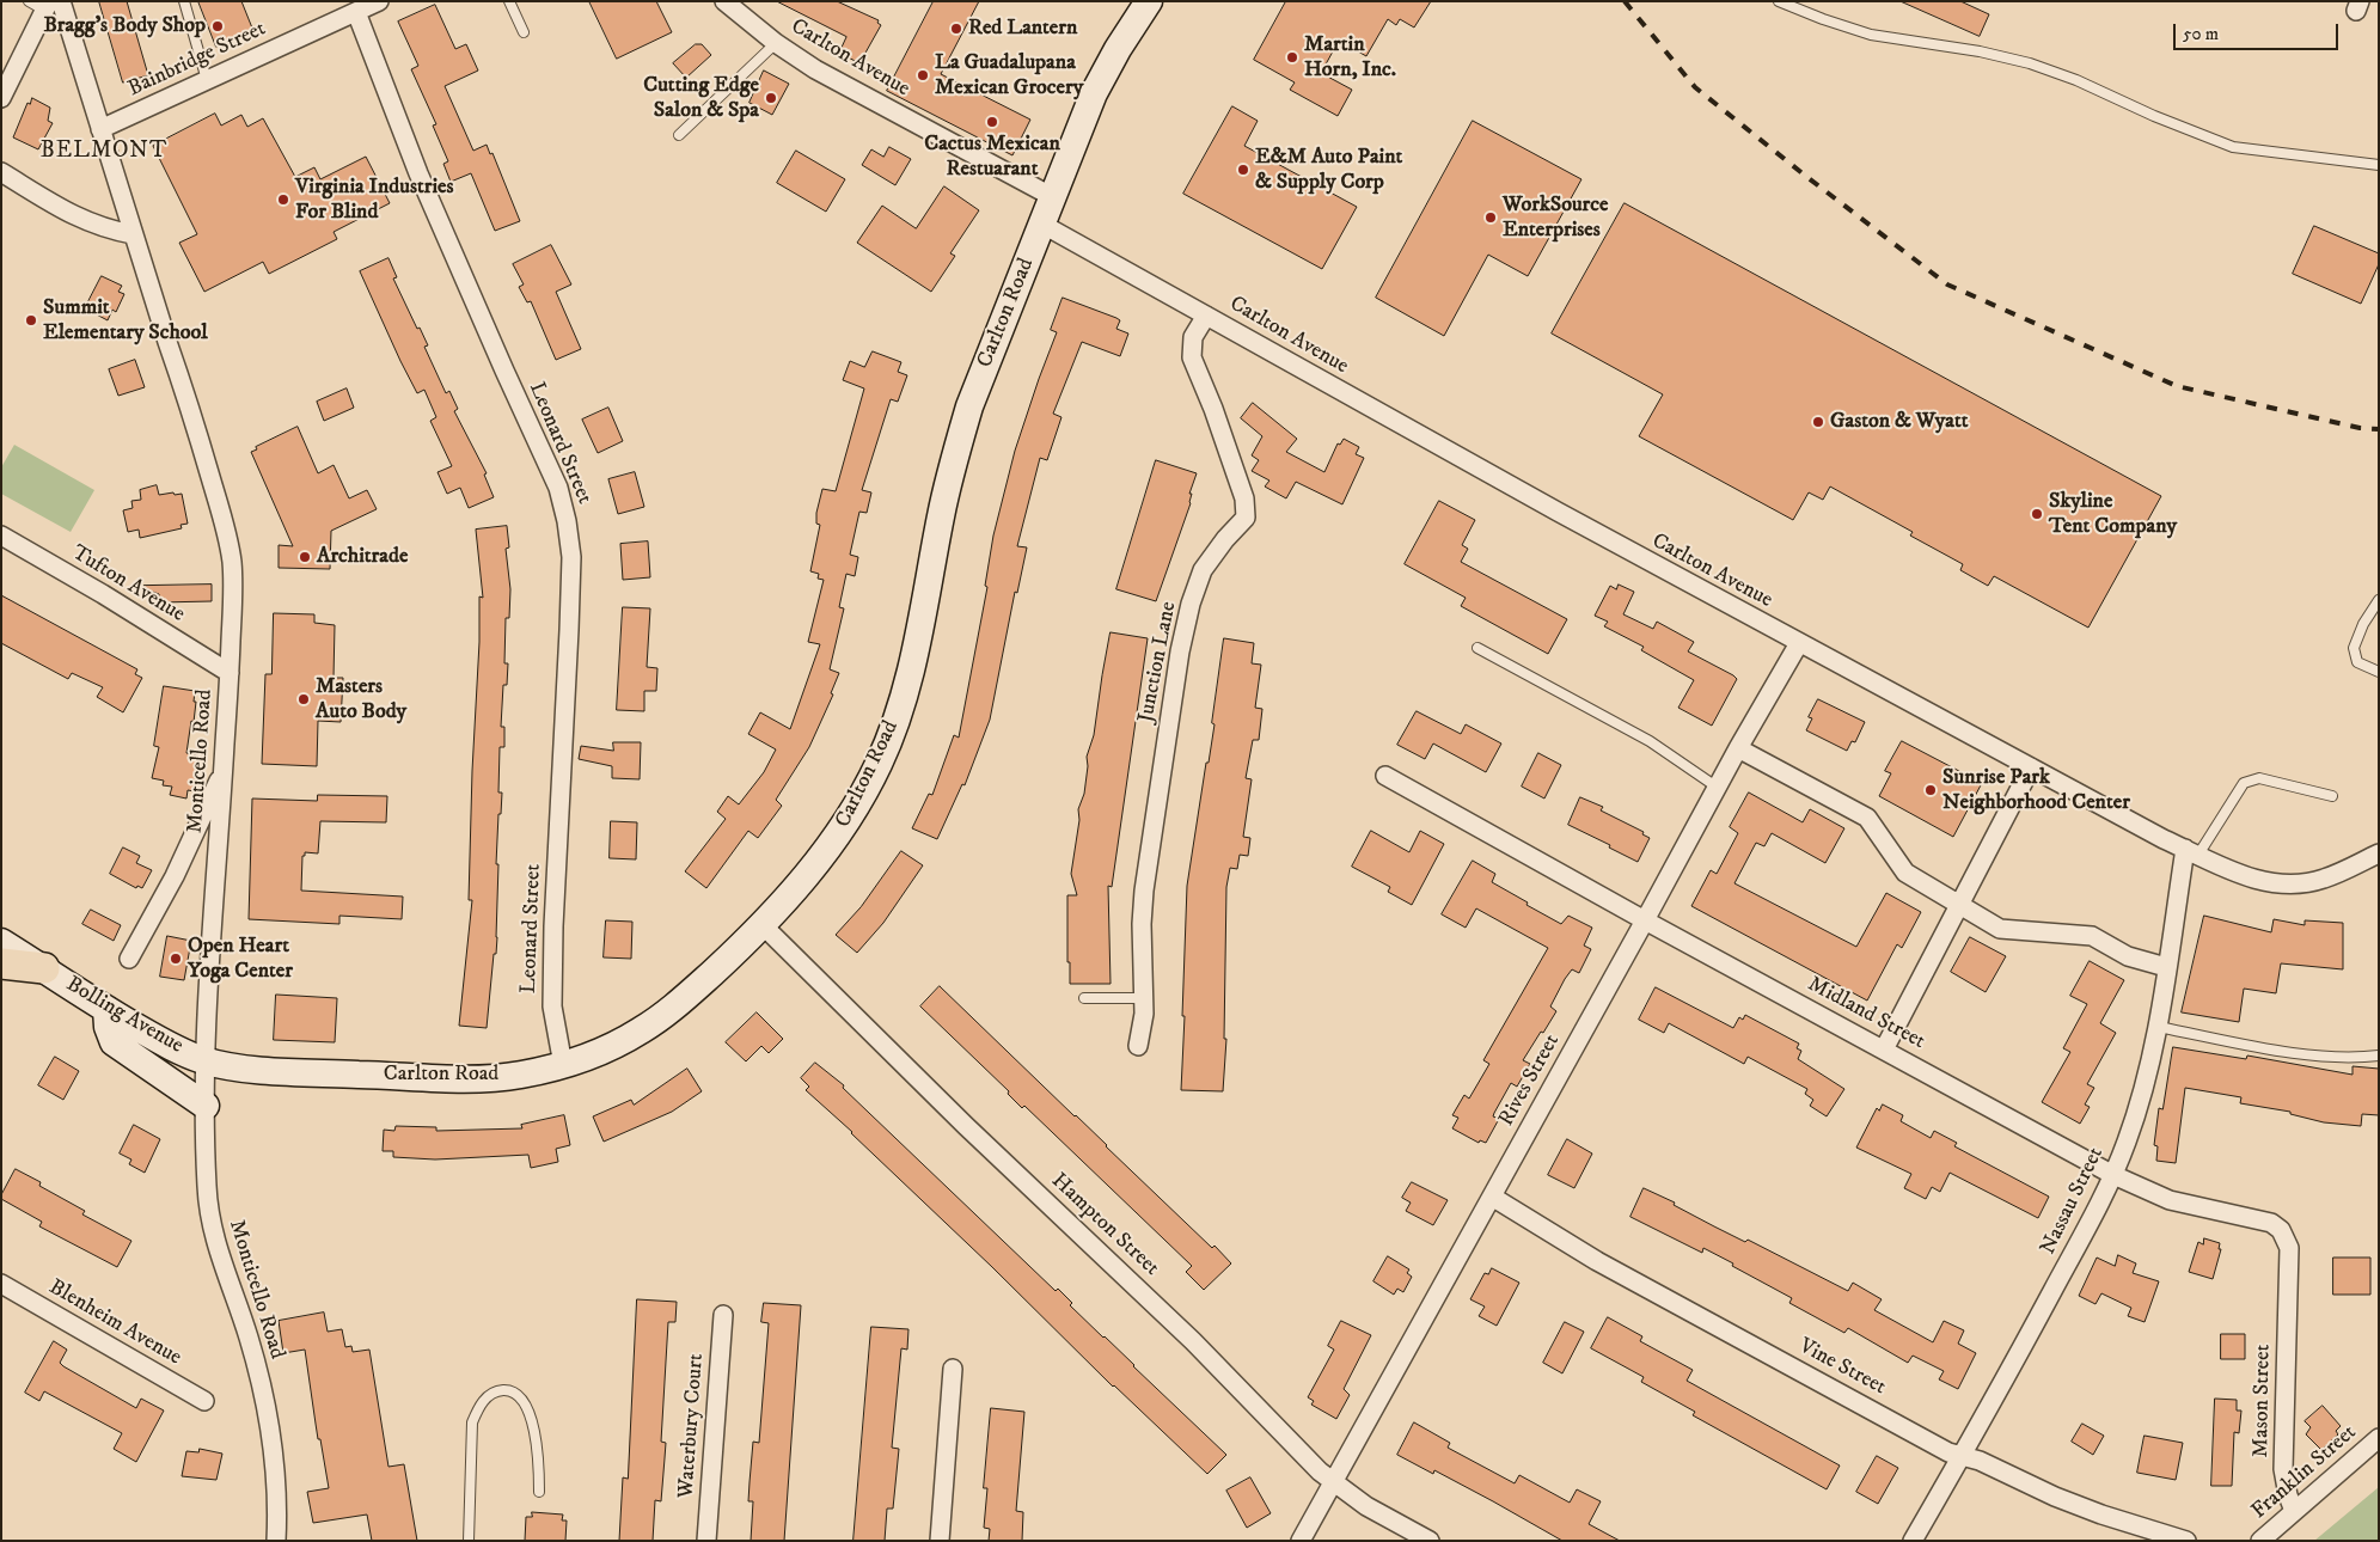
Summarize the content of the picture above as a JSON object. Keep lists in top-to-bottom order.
{
  "streets": {
    "main road": ["Carlton Road", "Bolling Avenue"],
    "street": [
      "Carlton Avenue",
      "Bainbridge Street",
      "Leonard Street",
      "Tufton Avenue",
      "Junction Lane",
      "Monticello Road",
      "Midland Street",
      "Rives Street",
      "Nassau Street",
      "Hampton Street",
      "Blenheim Avenue",
      "Vine Street",
      "Mason Street",
      "Waterbury Court",
      "Franklin Street"
    ]
  },
  "crossings": [
    ["Carlton Avenue", "Carlton Road"],
    ["Carlton Avenue", "Junction Lane"],
    ["Carlton Avenue", "Rives Street"],
    ["Carlton Avenue", "Nassau Street"],
    ["Bainbridge Street", "Leonard Street"],
    ["Bainbridge Street", "Monticello Road"],
    ["Carlton Road", "Leonard Street"],
    ["Carlton Road", "Monticello Road"],
    ["Carlton Road", "Bolling Avenue"],
    ["Carlton Road", "Hampton Street"],
    ["Tufton Avenue", "Monticello Road"],
    ["Monticello Road", "Bolling Avenue"],
    ["Midland Street", "Rives Street"],
    ["Midland Street", "Nassau Street"],
    ["Midland Street", "Mason Street"],
    ["Rives Street", "Hampton Street"],
    ["Rives Street", "Vine Street"],
    ["Nassau Street", "Vine Street"],
    ["Mason Street", "Franklin Street"]
  ],
  "districts": ["BELMONT"],
  "places": [
    "Bragg's Body Shop",
    "Red Lantern",
    "Martin Horn, Inc.",
    "La Guadalupana Mexican Grocery",
    "Cutting Edge Salon & Spa",
    "Cactus Mexican Restuarant",
    "E&M Auto Paint & Supply Corp",
    "Virginia Industries For Blind",
    "WorkSource Enterprises",
    "Summit Elementary School",
    "Gaston & Wyatt",
    "Skyline Tent Company",
    "Architrade",
    "Masters Auto Body",
    "Sunrise Park Neighborhood Center",
    "Open Heart Yoga Center"
  ],
  "scale_bar": "50 m"
}
